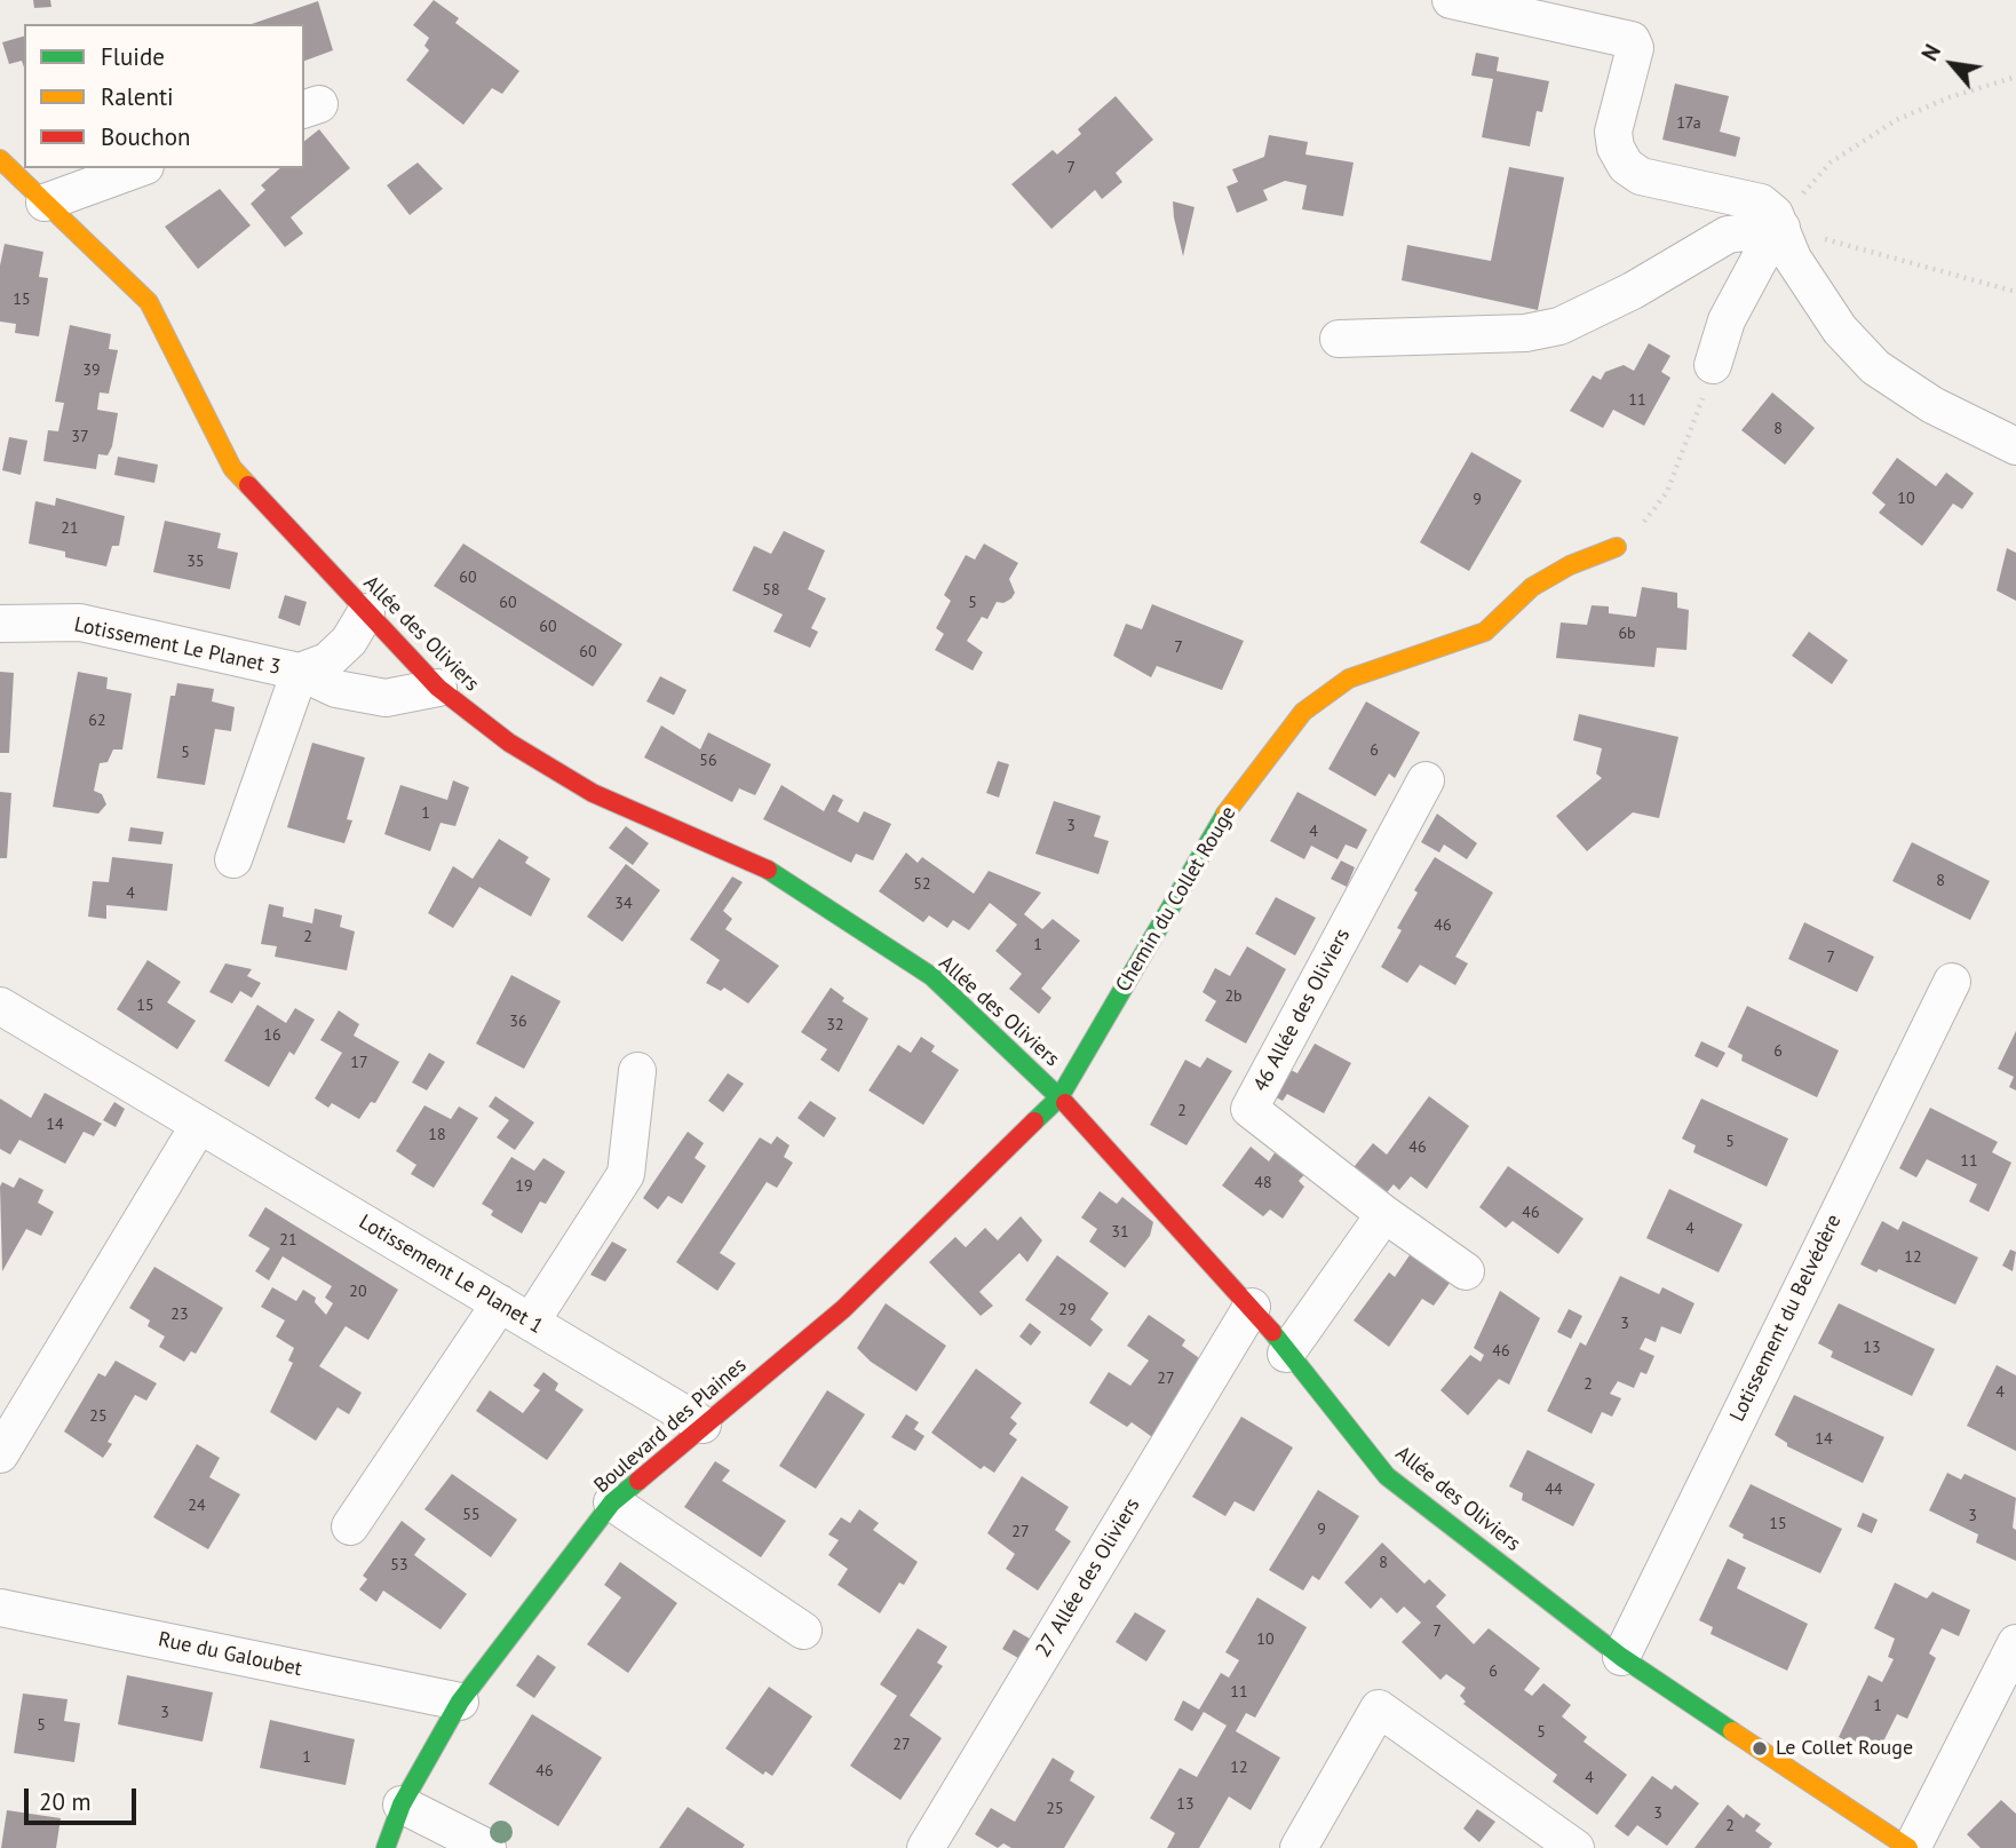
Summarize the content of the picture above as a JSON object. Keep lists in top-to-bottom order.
{
  "streets": {
    "street": [
      "Allée des Oliviers",
      "Lotissement Le Planet 3",
      "Chemin du Collet Rouge",
      "46 Allée des Oliviers",
      "Lotissement Le Planet 1",
      "Lotissement du Belvédère",
      "Boulevard des Plaines",
      "27 Allée des Oliviers",
      "Rue du Galoubet"
    ]
  },
  "crossings": [
    ["Allée des Oliviers", "Chemin du Collet Rouge"],
    ["Allée des Oliviers", "Lotissement du Belvédère"],
    ["Allée des Oliviers", "Boulevard des Plaines"],
    ["Allée des Oliviers", "27 Allée des Oliviers"],
    ["Chemin du Collet Rouge", "Boulevard des Plaines"],
    ["Lotissement Le Planet 1", "Boulevard des Plaines"],
    ["Boulevard des Plaines", "Rue du Galoubet"]
  ],
  "places": ["Le Collet Rouge"],
  "house_numbers": [
    "17a",
    "7",
    "15",
    "39",
    "11",
    "8",
    "37",
    "10",
    "9",
    "21",
    "35",
    "60",
    "58",
    "60",
    "5",
    "60",
    "6b",
    "7",
    "60",
    "62",
    "6",
    "5",
    "56",
    "1",
    "3",
    "4",
    "8",
    "52",
    "4",
    "34",
    "46",
    "2",
    "1",
    "7",
    "2b",
    "15",
    "36",
    "32",
    "16",
    "6",
    "17",
    "2",
    "14",
    "18",
    "5",
    "46",
    "11",
    "48",
    "19",
    "46",
    "4",
    "31",
    "21",
    "12",
    "20",
    "29",
    "23",
    "3",
    "13",
    "46",
    "27",
    "2",
    "4",
    "25",
    "14",
    "44",
    "24",
    "55",
    "3",
    "15",
    "9",
    "27",
    "8",
    "53",
    "7",
    "10",
    "6",
    "11",
    "1",
    "3",
    "5",
    "5",
    "27",
    "1",
    "12",
    "46",
    "4",
    "13",
    "25",
    "3",
    "2"
  ],
  "legend": ["Fluide", "Ralenti", "Bouchon"],
  "scale_bar": "20 m",
  "north": "top left"
}
